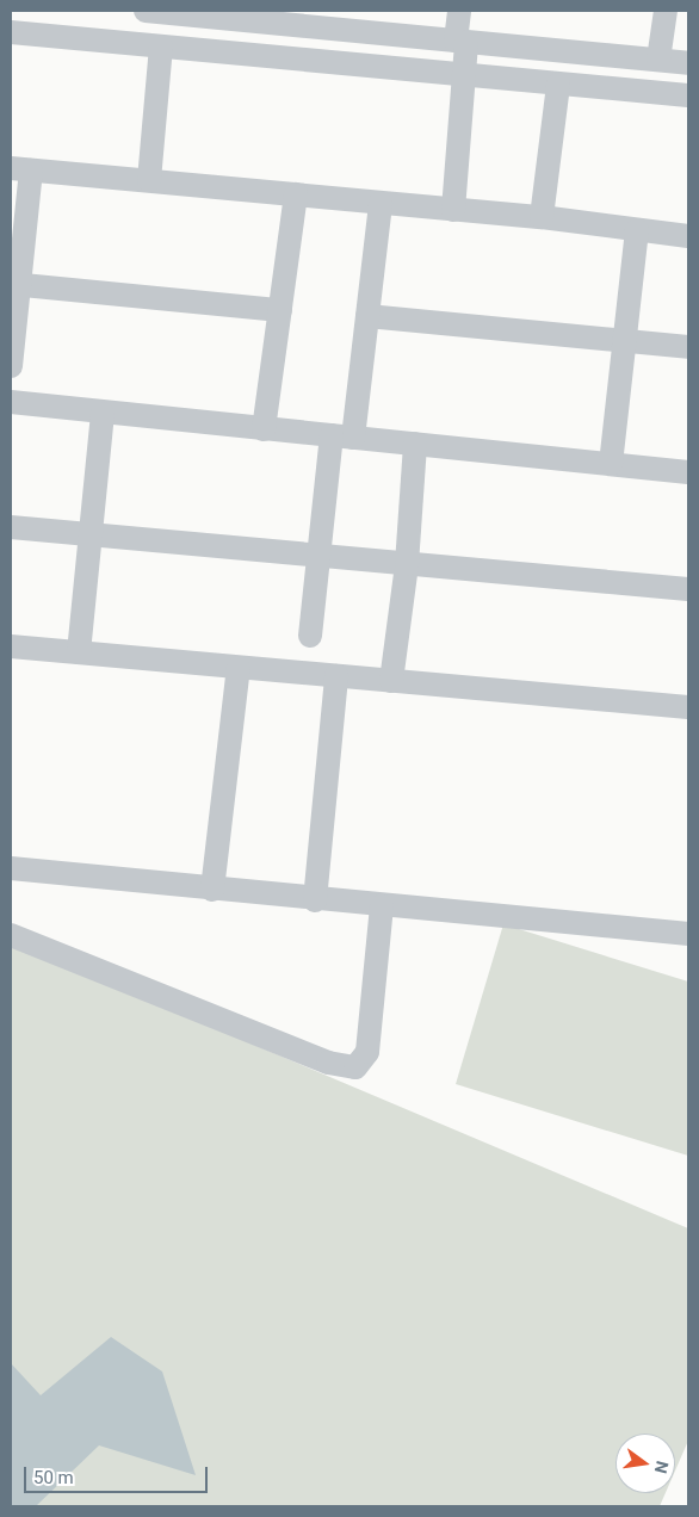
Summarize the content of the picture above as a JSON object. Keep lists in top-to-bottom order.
{
  "scale_bar": "50 m",
  "north": "right"
}
